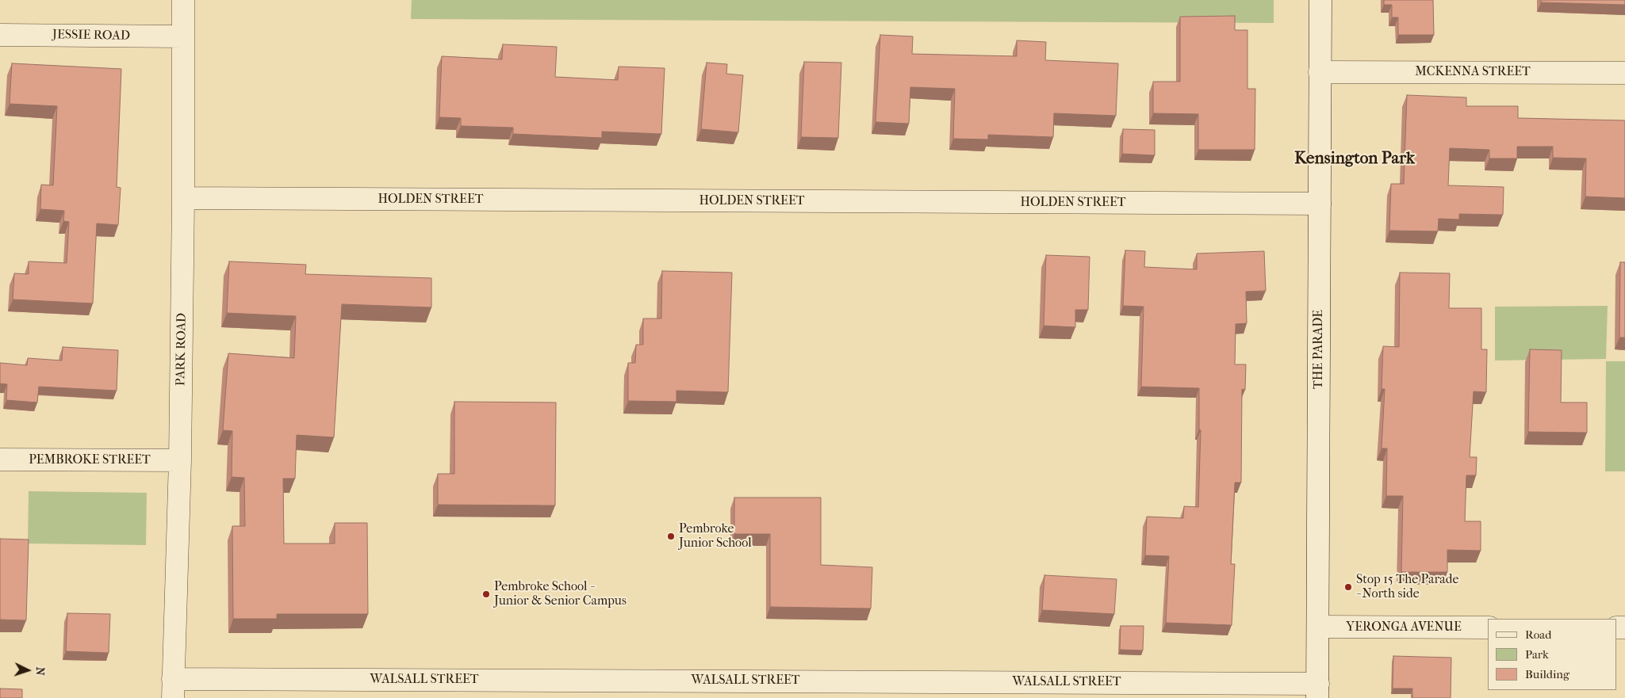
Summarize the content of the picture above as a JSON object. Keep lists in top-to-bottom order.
{
  "streets": {
    "street": [
      "JESSIE ROAD",
      "MCKENNA STREET",
      "HOLDEN STREET",
      "PARK ROAD",
      "THE PARADE",
      "PEMBROKE STREET",
      "YERONGA AVENUE",
      "WALSALL STREET"
    ]
  },
  "crossings": [
    ["JESSIE ROAD", "PARK ROAD"],
    ["MCKENNA STREET", "THE PARADE"],
    ["HOLDEN STREET", "PARK ROAD"],
    ["HOLDEN STREET", "THE PARADE"],
    ["PARK ROAD", "PEMBROKE STREET"],
    ["PARK ROAD", "WALSALL STREET"],
    ["THE PARADE", "YERONGA AVENUE"],
    ["THE PARADE", "WALSALL STREET"]
  ],
  "districts": ["Kensington Park"],
  "places": ["Pembroke Junior School", "Stop 15 The Parade - North side", "Pembroke School - Junior & Senior Campus"],
  "legend": ["Road", "Park", "Building"],
  "north": "right"
}
